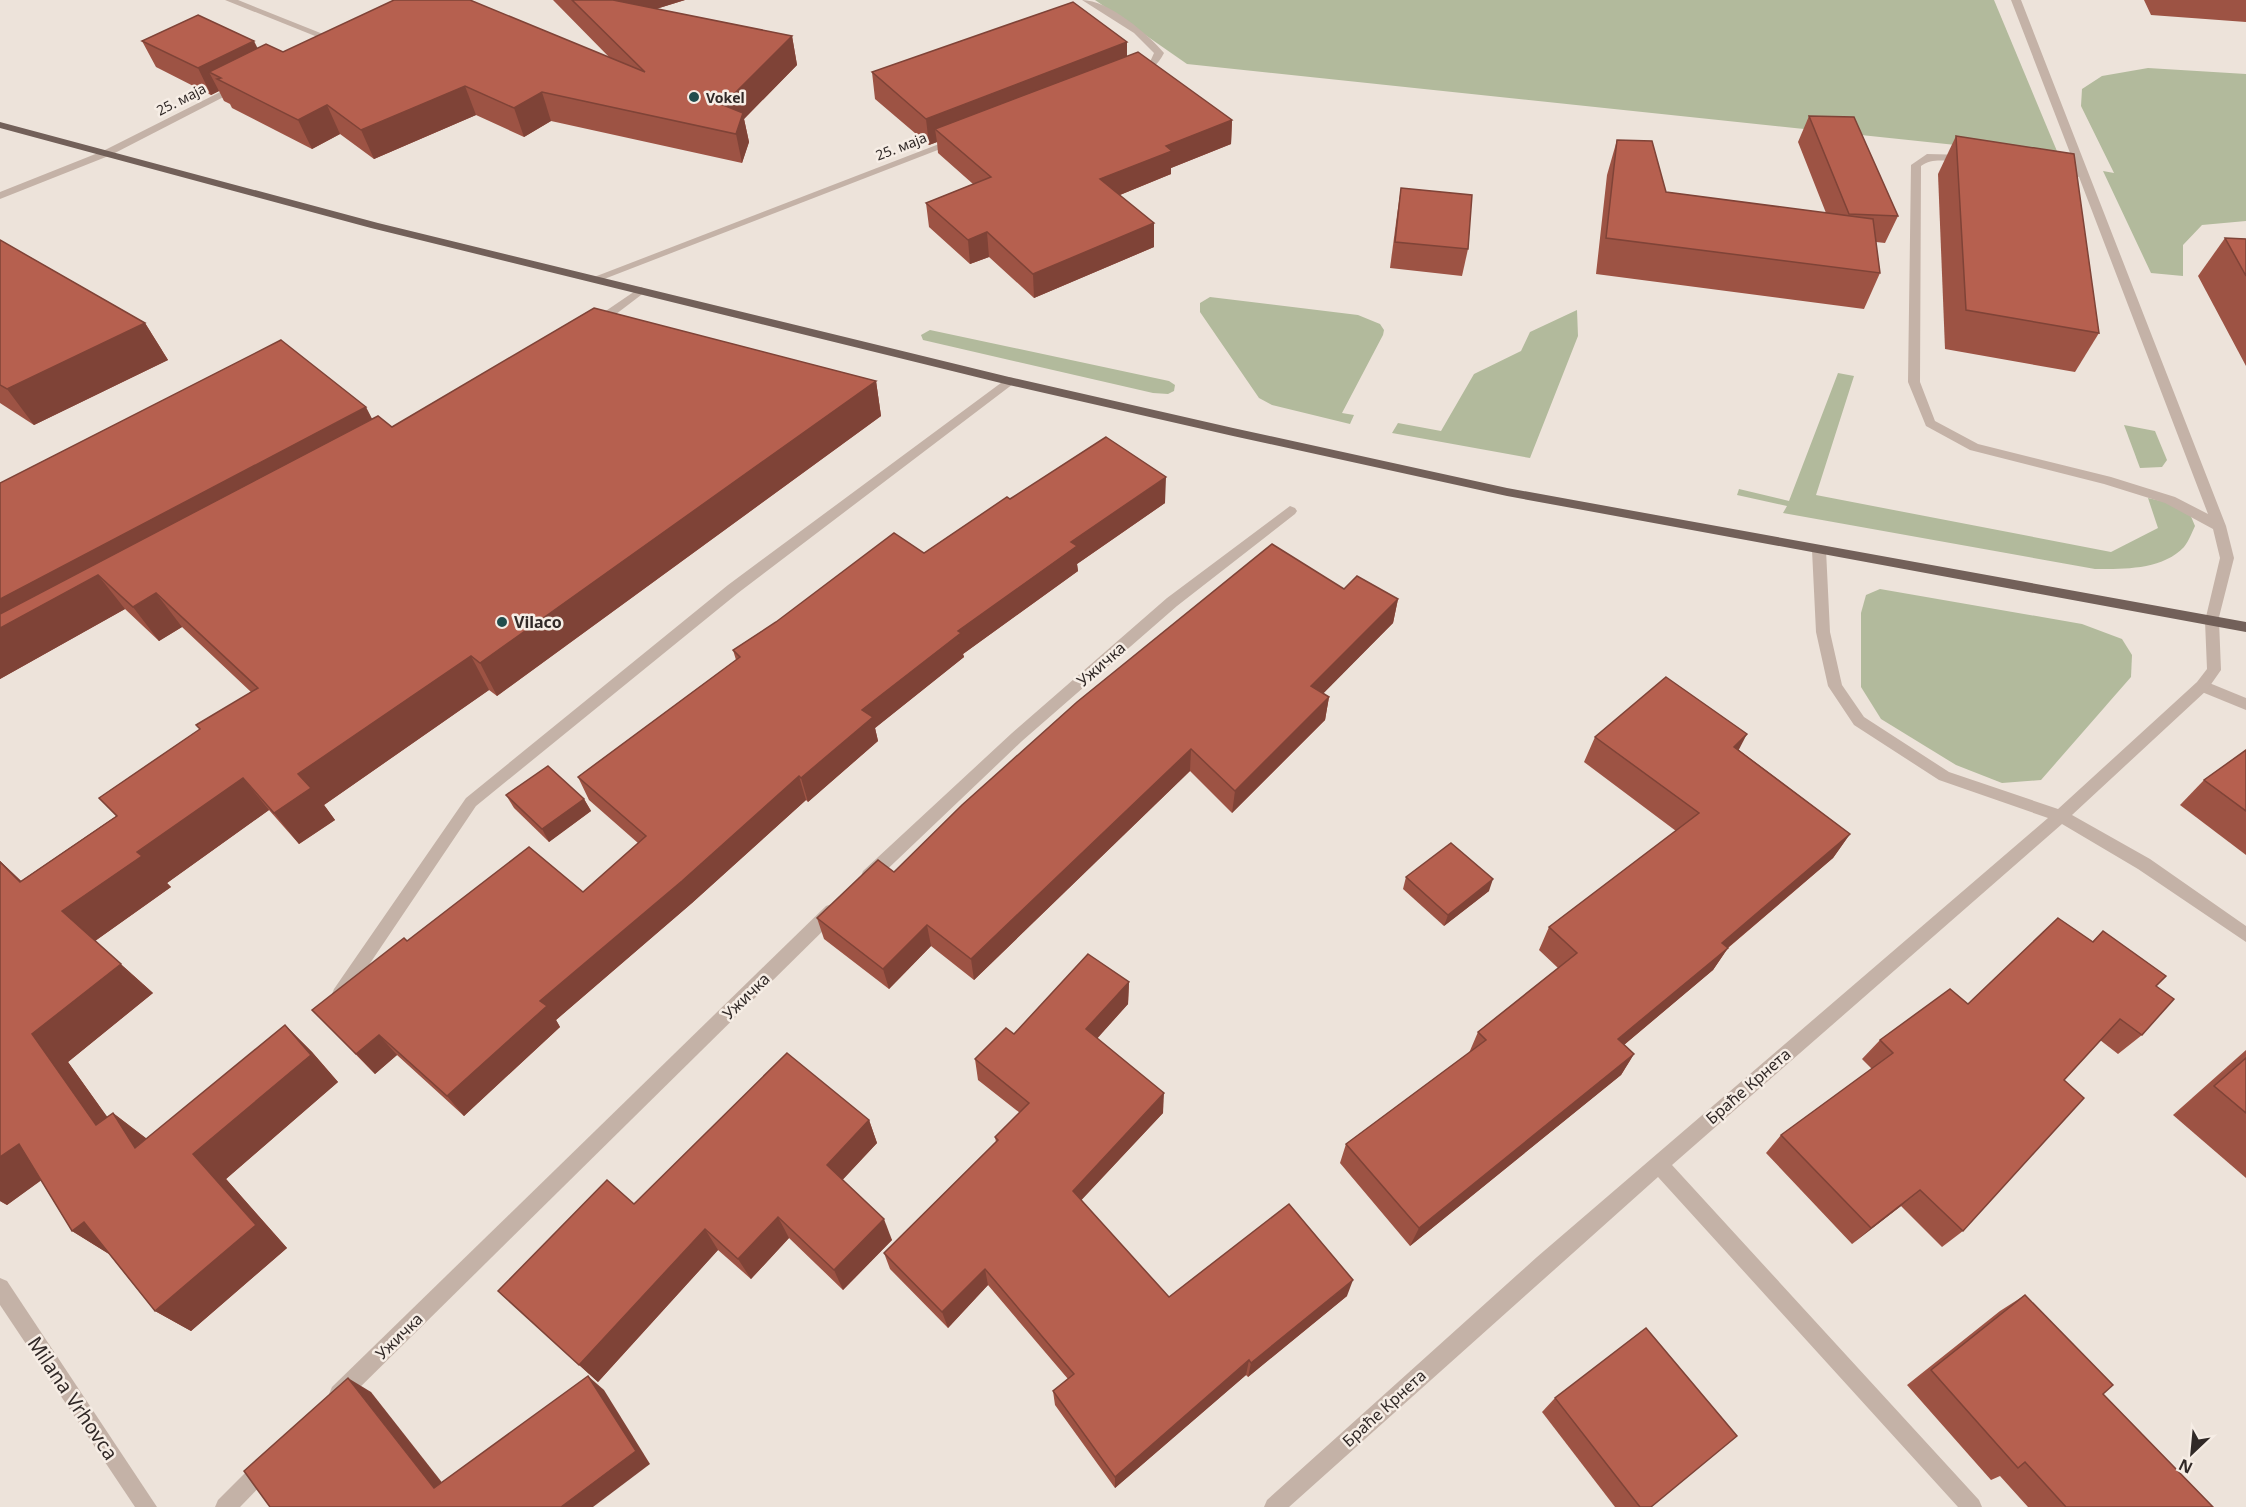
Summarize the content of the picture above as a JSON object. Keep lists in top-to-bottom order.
{
  "streets": {
    "street": [
      "25. маја",
      "Ужичка",
      "Браће Крнета",
      "Milana Vrhovca"
    ]
  },
  "places": ["Vokel", "Vilaco"],
  "north": "bottom left"
}
